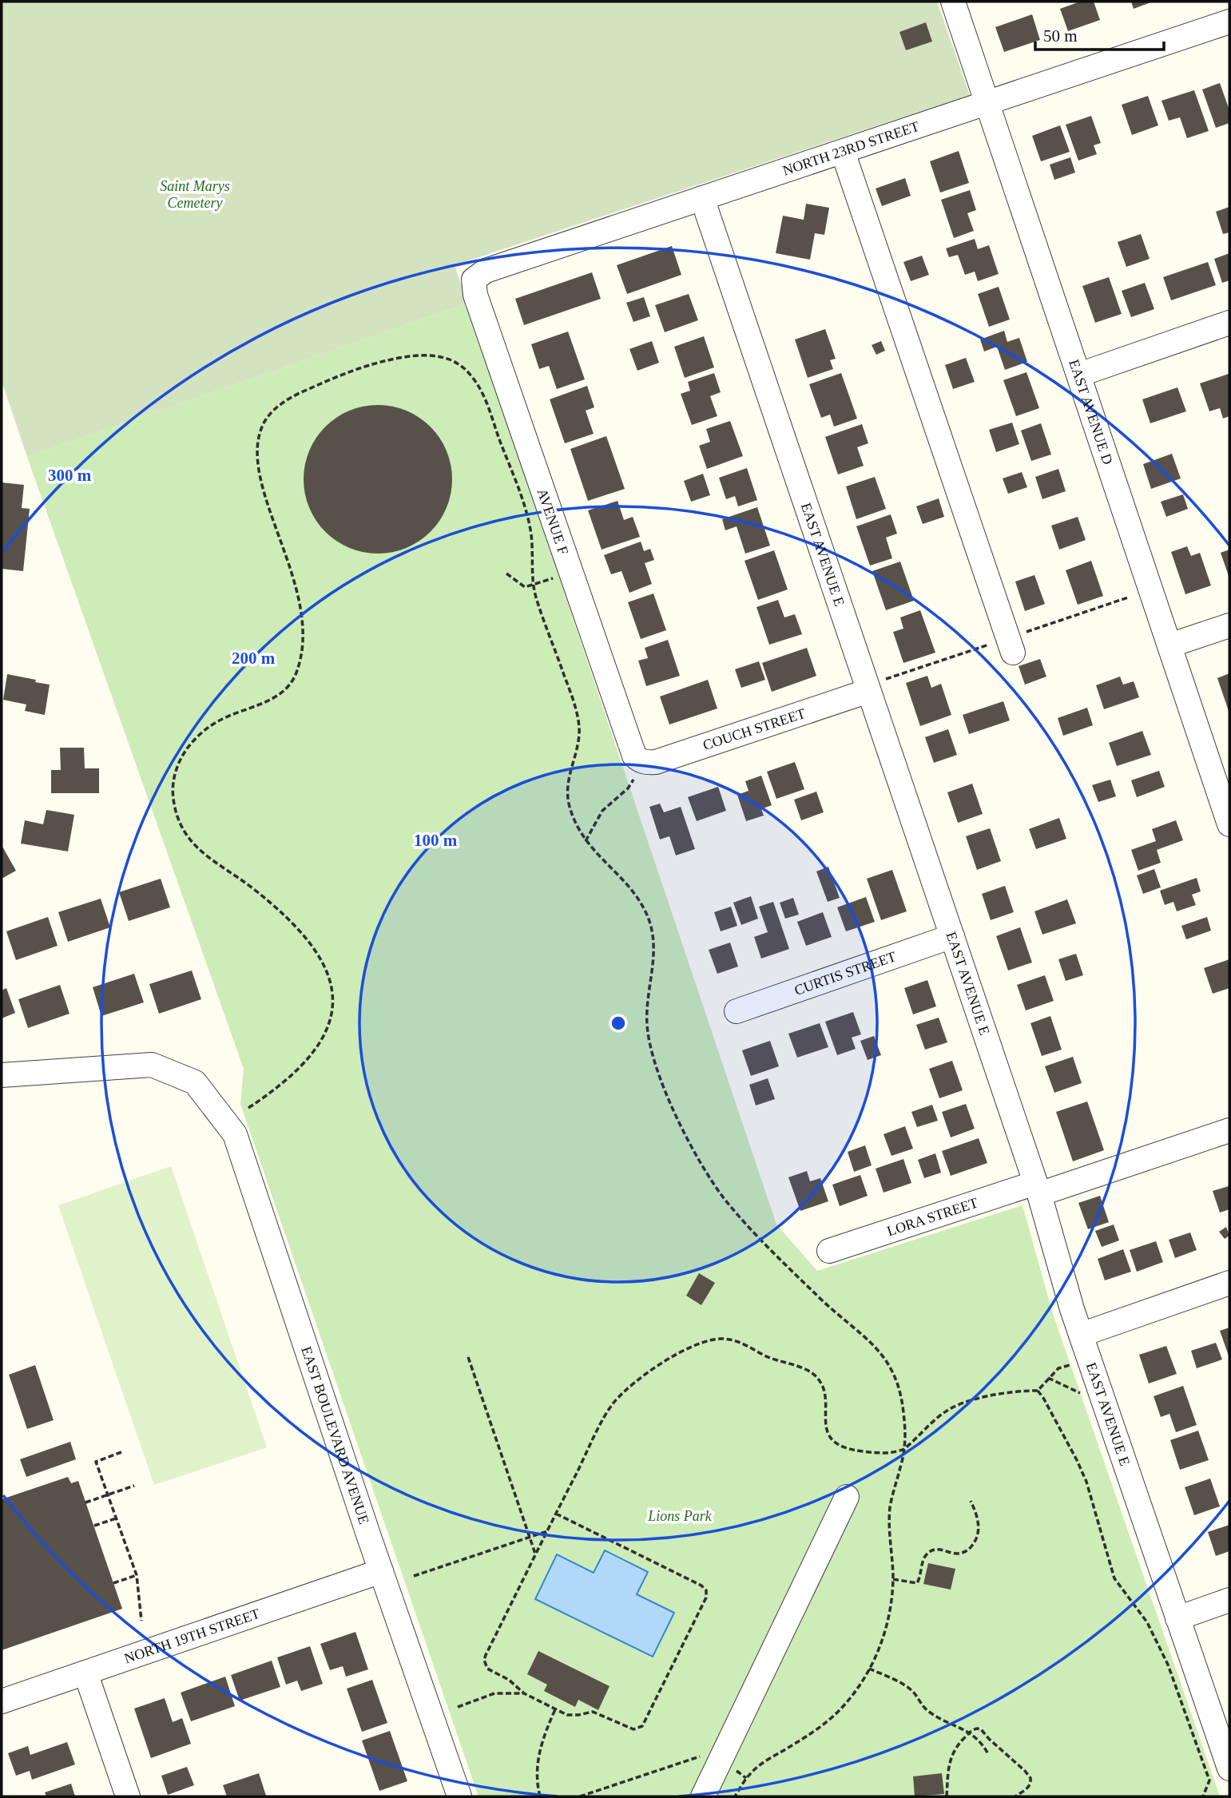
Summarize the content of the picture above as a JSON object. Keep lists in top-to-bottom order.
{
  "streets": {
    "street": [
      "NORTH 23RD STREET",
      "EAST AVENUE D",
      "AVENUE F",
      "EAST AVENUE E",
      "COUCH STREET",
      "CURTIS STREET",
      "LORA STREET",
      "EAST BOULEVARD AVENUE",
      "NORTH 19TH STREET"
    ]
  },
  "crossings": [
    ["NORTH 23RD STREET", "EAST AVENUE D"],
    ["NORTH 23RD STREET", "AVENUE F"],
    ["NORTH 23RD STREET", "EAST AVENUE E"],
    ["AVENUE F", "COUCH STREET"],
    ["EAST AVENUE E", "COUCH STREET"],
    ["EAST AVENUE E", "CURTIS STREET"],
    ["EAST AVENUE E", "LORA STREET"],
    ["EAST BOULEVARD AVENUE", "NORTH 19TH STREET"]
  ],
  "parks": ["Saint Marys Cemetery", "Lions Park"],
  "scale_bar": "50 m",
  "rings": ["300 m", "200 m", "100 m"]
}
